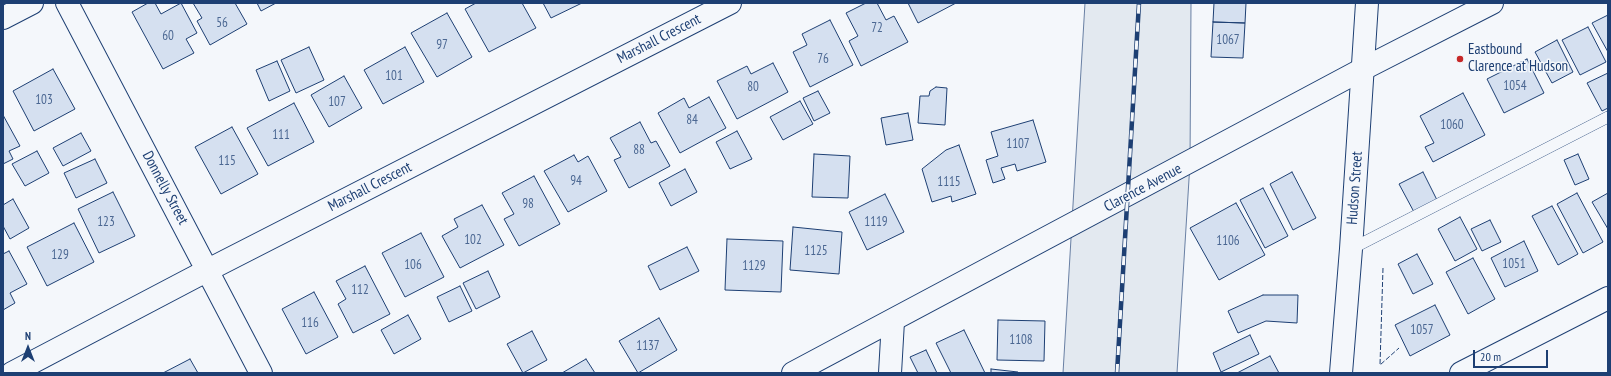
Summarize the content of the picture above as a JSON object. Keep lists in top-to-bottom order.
{
  "streets": {
    "street": [
      "Marshall Crescent",
      "Donnelly Street",
      "Clarence Avenue",
      "Hudson Street"
    ]
  },
  "crossings": [
    ["Marshall Crescent", "Donnelly Street"],
    ["Clarence Avenue", "Hudson Street"]
  ],
  "places": ["Eastbound Clarence at Hudson"],
  "house_numbers": [
    "56",
    "72",
    "60",
    "1067",
    "97",
    "76",
    "101",
    "1054",
    "80",
    "103",
    "107",
    "84",
    "1060",
    "111",
    "1107",
    "88",
    "115",
    "94",
    "1115",
    "98",
    "123",
    "1119",
    "102",
    "1106",
    "1125",
    "129",
    "1051",
    "106",
    "1129",
    "112",
    "116",
    "1057",
    "1108",
    "1137"
  ],
  "scale_bar": "20 m",
  "north": "top"
}
